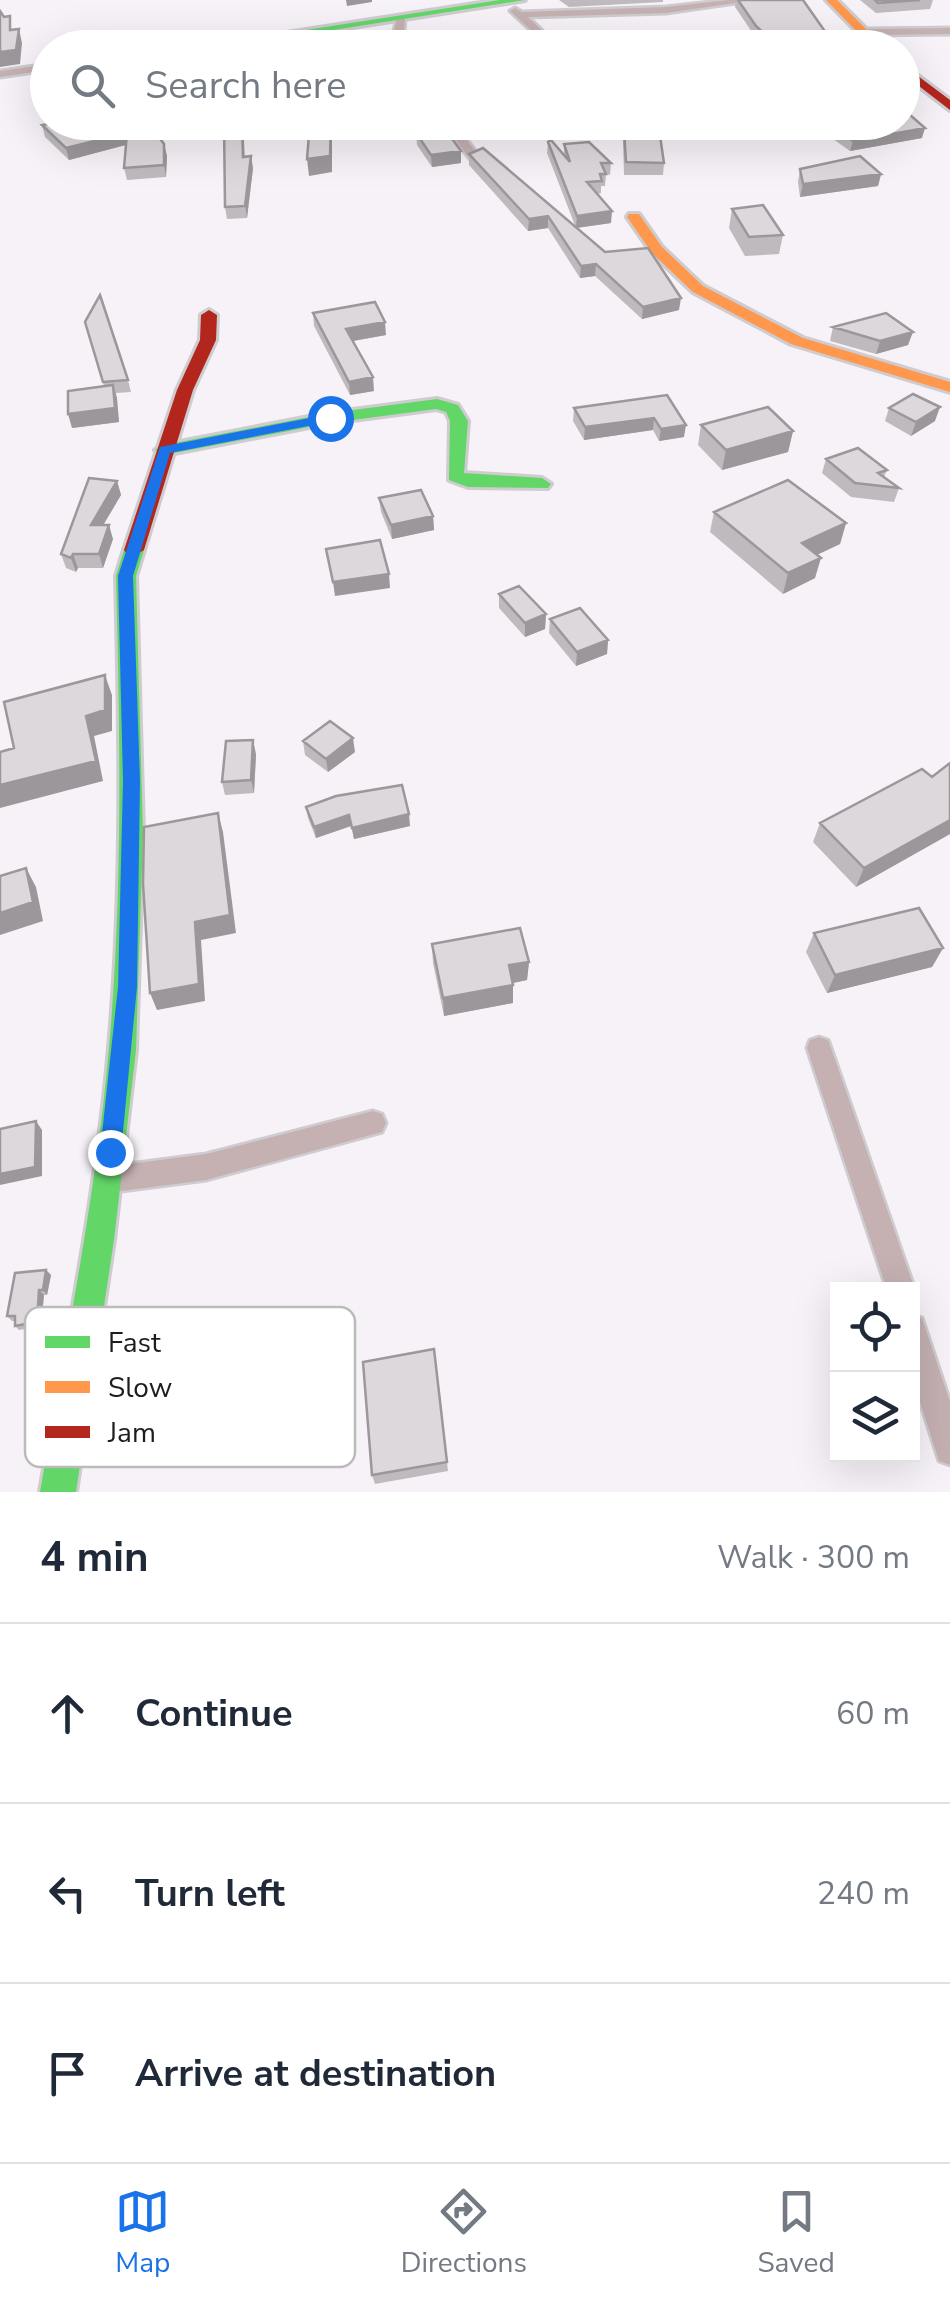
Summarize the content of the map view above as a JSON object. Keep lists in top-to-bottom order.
{
  "legend": ["Fast", "Slow", "Jam"],
  "page": {
    "search": "Search here",
    "heading": ["4 min", "Walk · 300 m"],
    "list": [
      ["Continue", "60 m"],
      ["Turn left", "240 m"],
      "Arrive at destination"
    ],
    "nav": ["Map", "Directions", "Saved"]
  }
}
